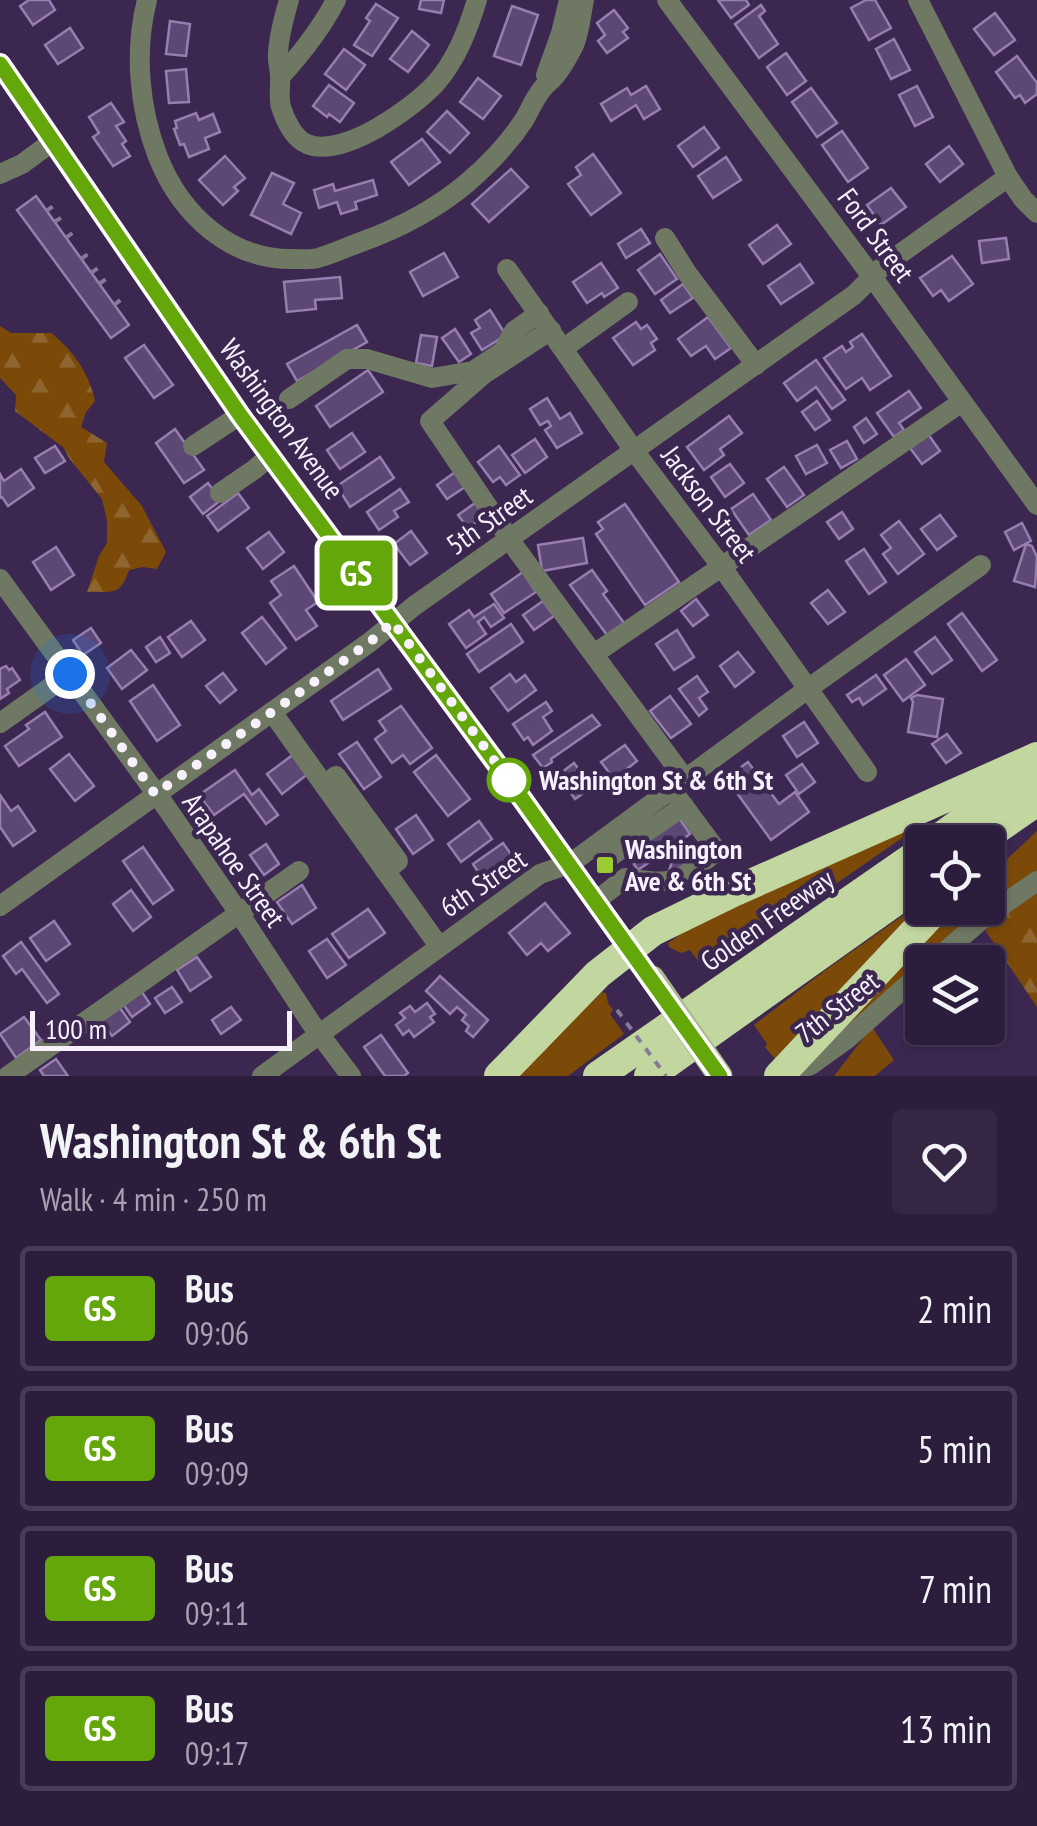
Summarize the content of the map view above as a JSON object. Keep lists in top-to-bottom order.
{
  "streets": {
    "highway": ["Golden Freeway"],
    "street": [
      "Ford Street",
      "Washington Avenue",
      "Jackson Street",
      "5th Street",
      "Arapahoe Street",
      "6th Street",
      "7th Street"
    ]
  },
  "crossings": [
    ["Ford Street", "5th Street"],
    ["Washington Avenue", "5th Street"],
    ["Washington Avenue", "6th Street"],
    ["Jackson Street", "5th Street"],
    ["Jackson Street", "6th Street"],
    ["5th Street", "Arapahoe Street"],
    ["Arapahoe Street", "6th Street"]
  ],
  "places": {
    "other": ["Washington St & 6th St"],
    "transit": ["Washington Ave & 6th St"]
  },
  "lines": ["bus line GS"],
  "scale_bar": "100 m",
  "page": {
    "on_map": "GS",
    "scale": "100 m",
    "heading": ["Washington St & 6th St", "Walk · 4 min · 250 m"],
    "list": [
      {
        "mark": "GS",
        "name": "Bus",
        "note": "09:06",
        "value": "2 min"
      },
      {
        "mark": "GS",
        "name": "Bus",
        "note": "09:09",
        "value": "5 min"
      },
      {
        "mark": "GS",
        "name": "Bus",
        "note": "09:11",
        "value": "7 min"
      },
      {
        "mark": "GS",
        "name": "Bus",
        "note": "09:17",
        "value": "13 min"
      }
    ]
  }
}
